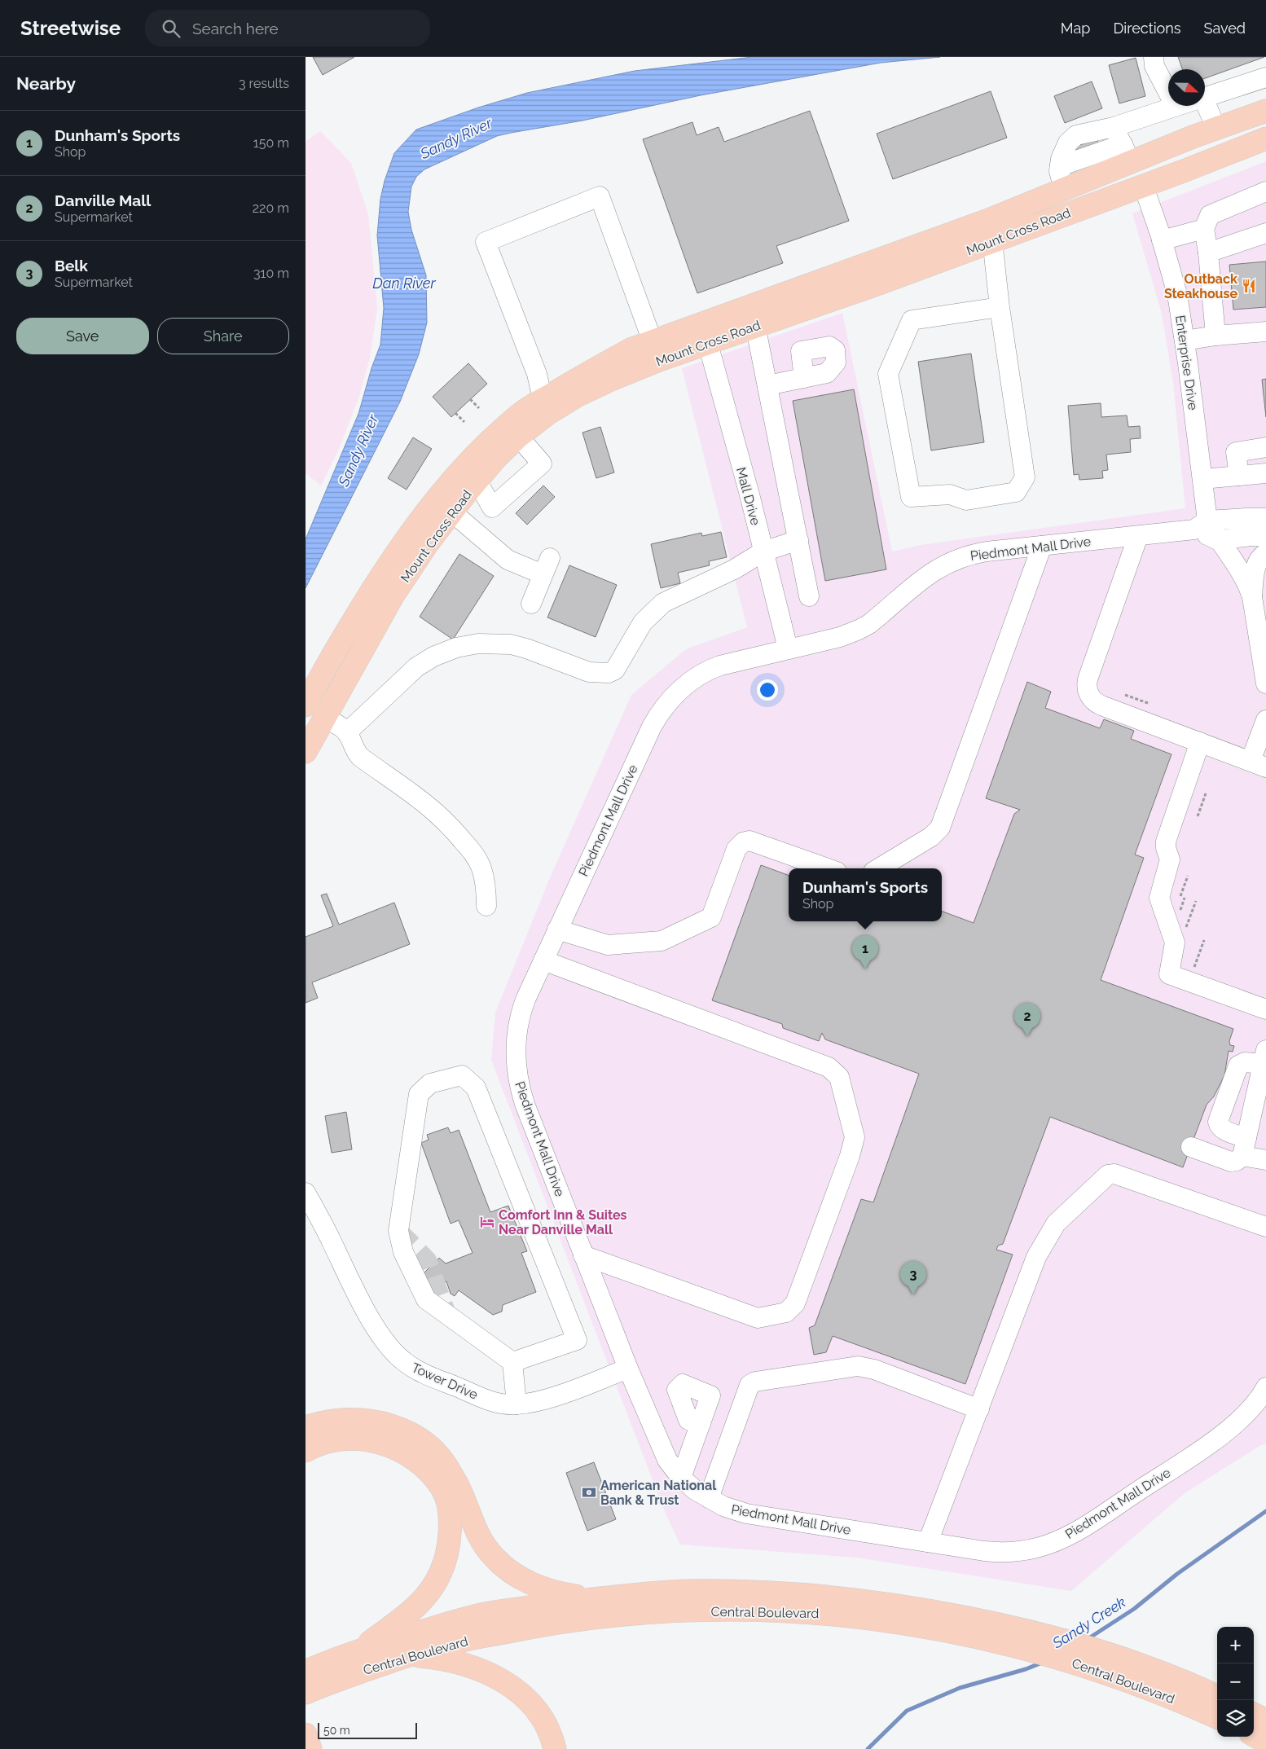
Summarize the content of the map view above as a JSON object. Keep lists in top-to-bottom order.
{
  "streets": {
    "main road": ["Mount Cross Road", "Central Boulevard"],
    "street": [
      "Enterprise Drive",
      "Mall Drive",
      "Piedmont Mall Drive",
      "Tower Drive"
    ]
  },
  "crossings": [
    ["Mount Cross Road", "Enterprise Drive"],
    ["Mount Cross Road", "Mall Drive"],
    ["Enterprise Drive", "Piedmont Mall Drive"],
    ["Mall Drive", "Piedmont Mall Drive"],
    ["Piedmont Mall Drive", "Tower Drive"]
  ],
  "water": ["Sandy River", "Dan River", "Sandy Creek"],
  "places": {
    "restaurant": ["Outback Steakhouse"],
    "hotel": ["Comfort Inn & Suites Near Danville Mall"],
    "bank": ["American National Bank & Trust"]
  },
  "scale_bar": "50 m",
  "north": "right",
  "page": {
    "header": "Streetwise",
    "search": "Search here",
    "nav": ["Map", "Directions", "Saved"],
    "heading": ["Nearby", "3 results"],
    "list": [
      {
        "mark": "1",
        "name": "Dunham's Sports",
        "note": "Shop",
        "value": "150 m"
      },
      {
        "mark": "2",
        "name": "Danville Mall",
        "note": "Supermarket",
        "value": "220 m"
      },
      {
        "mark": "3",
        "name": "Belk",
        "note": "Supermarket",
        "value": "310 m"
      }
    ],
    "buttons": ["Save", "Share"],
    "popup": ["Dunham's Sports", "Shop"],
    "pins": ["1", "2", "3"],
    "map_buttons": ["+", "−"],
    "scale": "50 m"
  }
}
